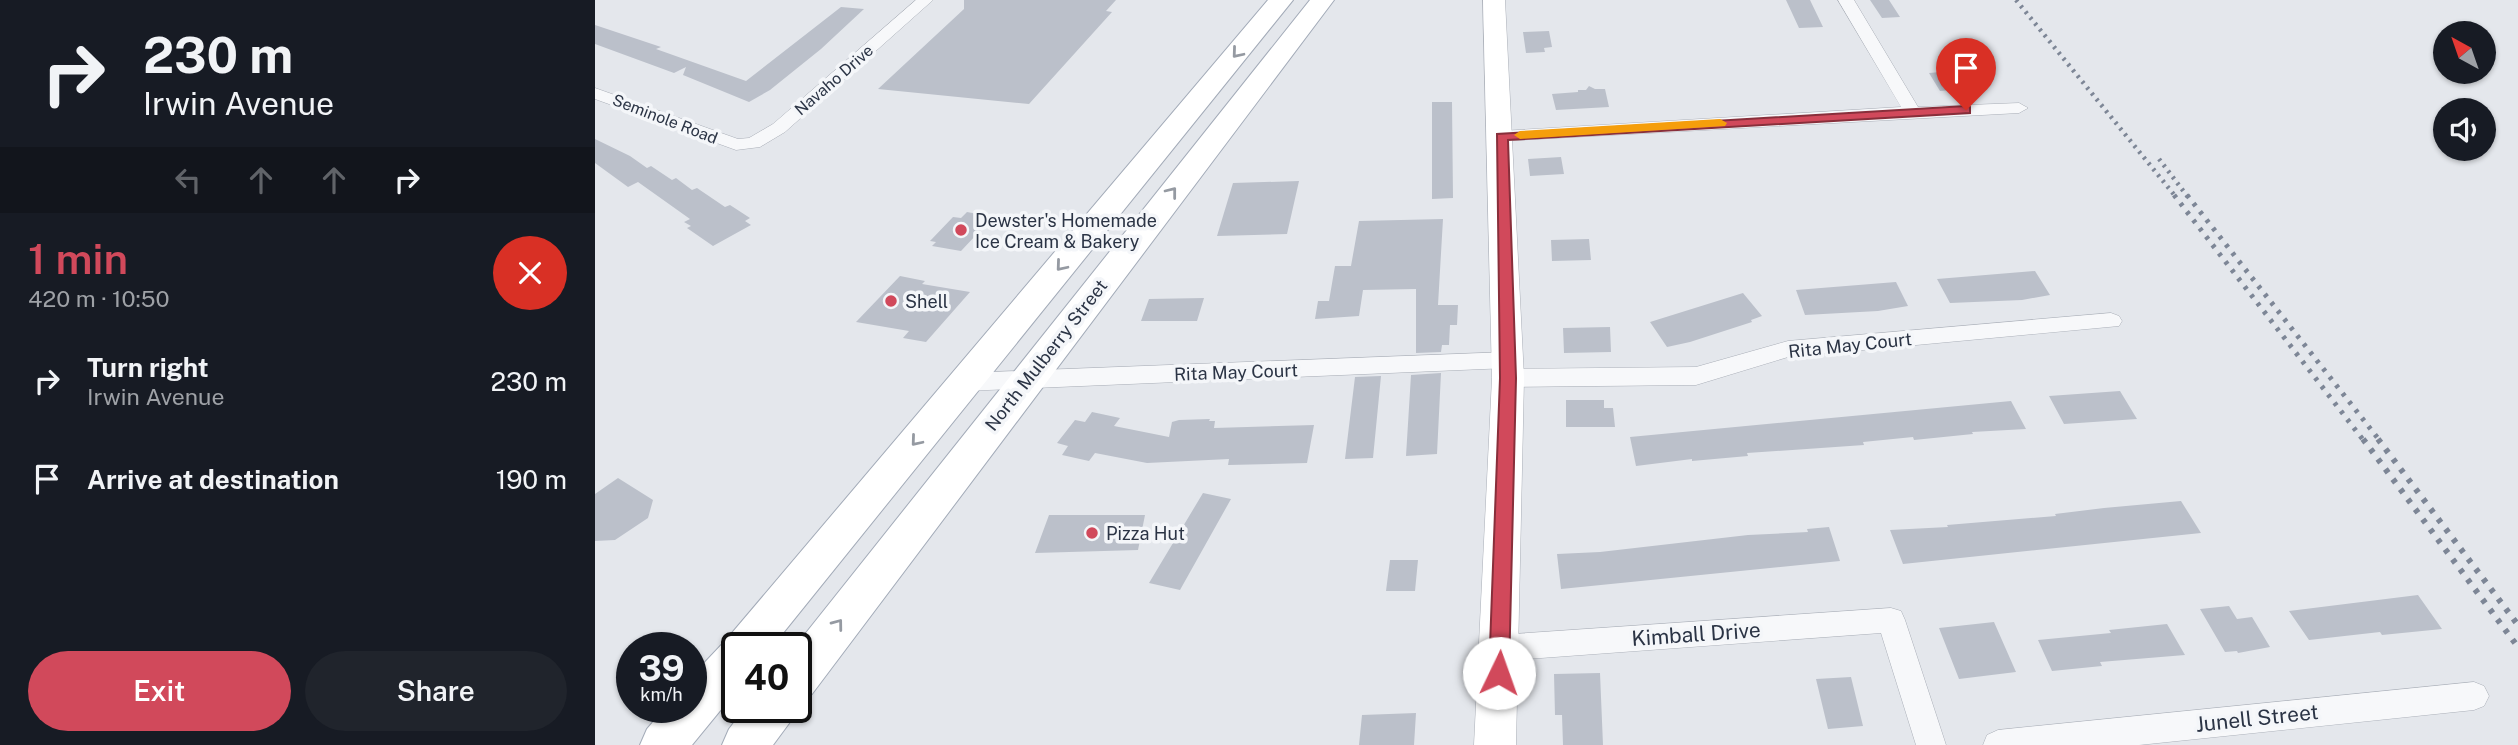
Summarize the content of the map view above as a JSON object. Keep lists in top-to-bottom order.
{
  "streets": {
    "main road": ["North Mulberry Street"],
    "street": [
      "Navaho Drive",
      "Seminole Road",
      "Rita May Court",
      "Kimball Drive",
      "Junell Street"
    ]
  },
  "crossings": [
    ["Navaho Drive", "Seminole Road"],
    ["Rita May Court", "North Mulberry Street"]
  ],
  "places": ["Dewster's Homemade Ice Cream & Bakery", "Shell", "Pizza Hut"],
  "north": "top left",
  "page": {
    "turn": ["230 m", "Irwin Avenue"],
    "heading": ["1 min", "420 m · 10:50"],
    "list": [
      {
        "name": "Turn right",
        "note": "Irwin Avenue",
        "value": "230 m"
      },
      {
        "name": "Arrive at destination",
        "value": "190 m"
      }
    ],
    "speed": "39 km/h",
    "limit": "40",
    "buttons": ["Exit", "Share"]
  }
}
